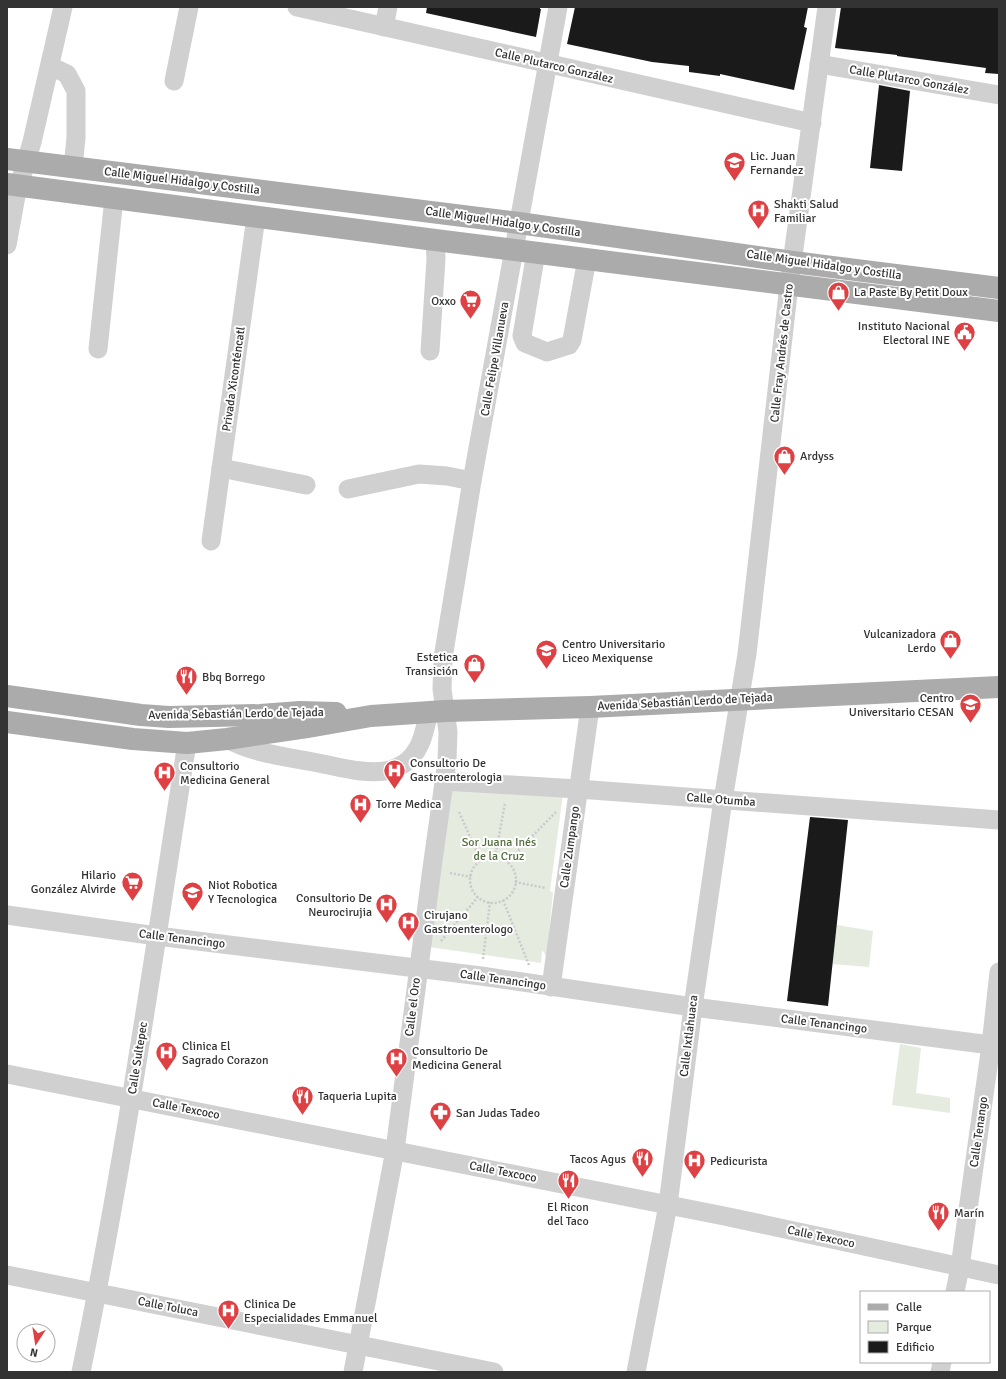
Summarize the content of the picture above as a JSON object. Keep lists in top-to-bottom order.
{
  "streets": {
    "main road": ["Calle Miguel Hidalgo y Costilla", "Avenida Sebastián Lerdo de Tejada"],
    "street": [
      "Calle Plutarco González",
      "Calle Fray Andrés de Castro",
      "Calle Felipe Villanueva",
      "Privada Xiconténcatl",
      "Calle Otumba",
      "Calle Zumpango",
      "Calle Tenancingo",
      "Calle el Oro",
      "Calle Ixtlahuaca",
      "Calle Sultepec",
      "Calle Texcoco",
      "Calle Tenango",
      "Calle Toluca"
    ]
  },
  "crossings": [
    ["Calle Plutarco González", "Calle Fray Andrés de Castro"],
    ["Calle Plutarco González", "Calle Felipe Villanueva"],
    ["Calle Miguel Hidalgo y Costilla", "Calle Fray Andrés de Castro"],
    ["Calle Miguel Hidalgo y Costilla", "Calle Felipe Villanueva"],
    ["Calle Miguel Hidalgo y Costilla", "Privada Xiconténcatl"],
    ["Calle Fray Andrés de Castro", "Avenida Sebastián Lerdo de Tejada"],
    ["Calle Fray Andrés de Castro", "Calle Ixtlahuaca"],
    ["Calle Felipe Villanueva", "Avenida Sebastián Lerdo de Tejada"],
    ["Calle Felipe Villanueva", "Calle el Oro"],
    ["Avenida Sebastián Lerdo de Tejada", "Calle Zumpango"],
    ["Avenida Sebastián Lerdo de Tejada", "Calle el Oro"],
    ["Avenida Sebastián Lerdo de Tejada", "Calle Ixtlahuaca"],
    ["Avenida Sebastián Lerdo de Tejada", "Calle Sultepec"],
    ["Calle Otumba", "Calle Zumpango"],
    ["Calle Otumba", "Calle el Oro"],
    ["Calle Otumba", "Calle Ixtlahuaca"],
    ["Calle Zumpango", "Calle Tenancingo"],
    ["Calle Tenancingo", "Calle el Oro"],
    ["Calle Tenancingo", "Calle Ixtlahuaca"],
    ["Calle Tenancingo", "Calle Sultepec"],
    ["Calle Tenancingo", "Calle Tenango"],
    ["Calle el Oro", "Calle Texcoco"],
    ["Calle el Oro", "Calle Toluca"],
    ["Calle Ixtlahuaca", "Calle Texcoco"],
    ["Calle Sultepec", "Calle Texcoco"],
    ["Calle Sultepec", "Calle Toluca"],
    ["Calle Texcoco", "Calle Tenango"]
  ],
  "parks": ["Sor Juana Inés de la Cruz"],
  "places": {
    "school or university": [
      "Lic. Juan Fernandez",
      "Centro Universitario Liceo Mexiquense",
      "Centro Universitario CESAN",
      "Niot Robotica Y Tecnologica"
    ],
    "hospital": [
      "Shakti Salud Familiar",
      "Consultorio De Gastroenterologia",
      "Consultorio Medicina General",
      "Torre Medica",
      "Consultorio De Neurocirujia",
      "Cirujano Gastroenterologo",
      "Clinica El Sagrado Corazon",
      "Consultorio De Medicina General",
      "Pedicurista",
      "Clinica De Especialidades Emmanuel"
    ],
    "shop": [
      "La Paste By Petit Doux",
      "Ardyss",
      "Vulcanizadora Lerdo",
      "Estetica Transición"
    ],
    "supermarket": ["Oxxo", "Hilario González Alvirde"],
    "public building": ["Instituto Nacional Electoral INE"],
    "restaurant": [
      "Bbq Borrego",
      "Taqueria Lupita",
      "Tacos Agus",
      "El Ricon del Taco",
      "Marín"
    ],
    "pharmacy": ["San Judas Tadeo"]
  },
  "legend": ["Calle", "Parque", "Edificio"],
  "north": "bottom"
}
